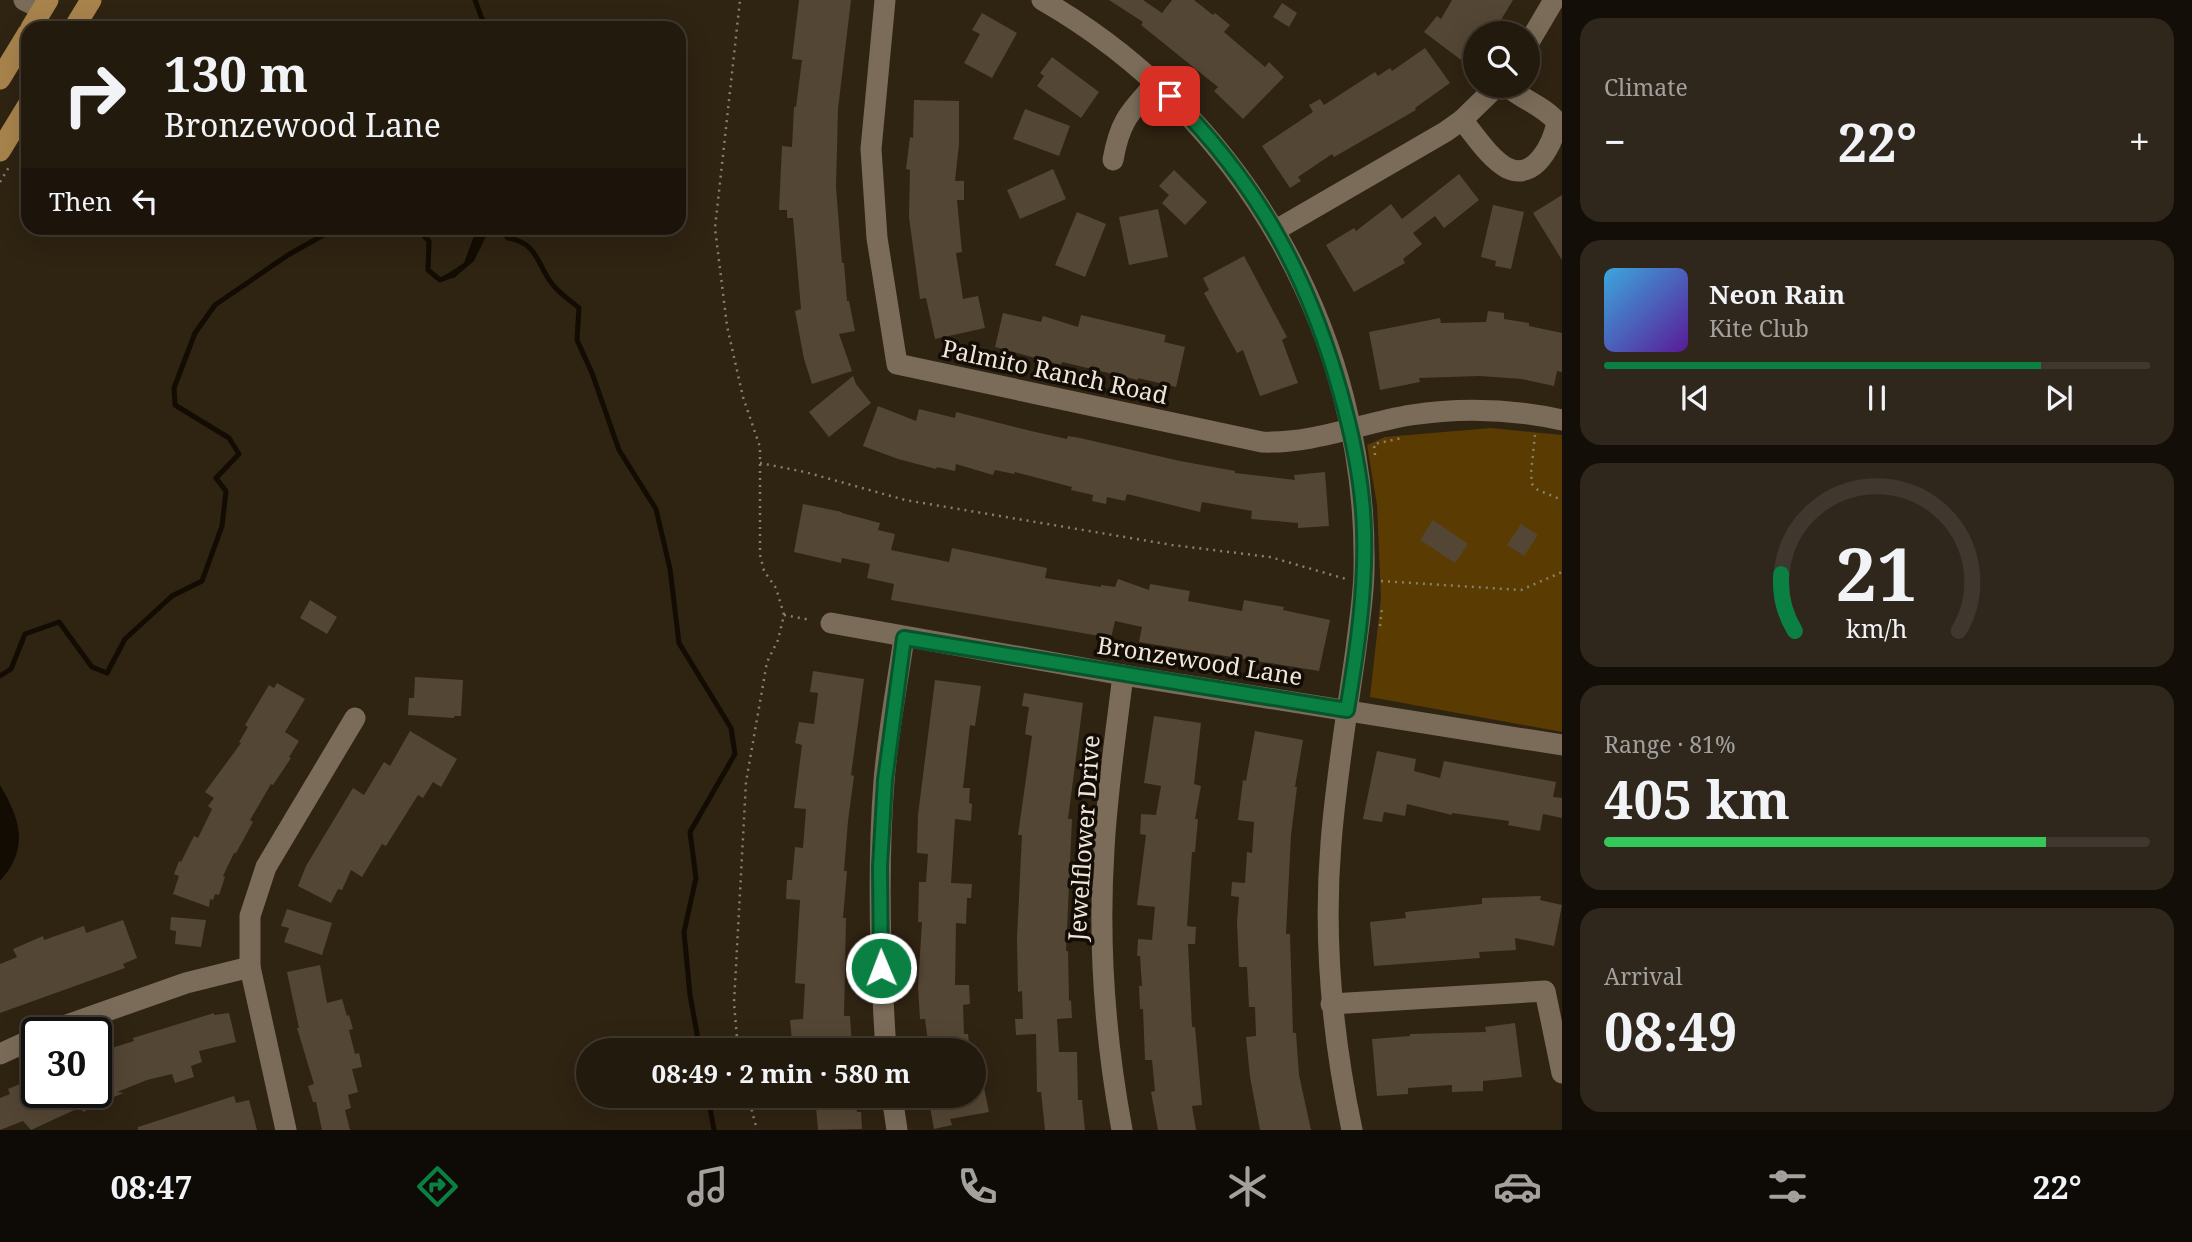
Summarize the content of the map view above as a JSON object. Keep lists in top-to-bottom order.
{
  "streets": {
    "street": ["Palmito Ranch Road", "Bronzewood Lane", "Jewelflower Drive"]
  },
  "crossings": [
    ["Bronzewood Lane", "Jewelflower Drive"]
  ],
  "page": {
    "tile": [
      "Climate",
      ["Range · 81%", "405 km"],
      ["Arrival", "08:49"]
    ],
    "turn": ["130 m", "Bronzewood Lane"],
    "heat": ["−", "22°", "+"],
    "then": "Then",
    "song": ["Neon Rain", "Kite Club"],
    "limit": "30",
    "trip": "08:49 · 2 min · 580 m",
    "tabs": ["08:47", "22°"],
    "gauge": ["21", "km/h"]
  }
}
